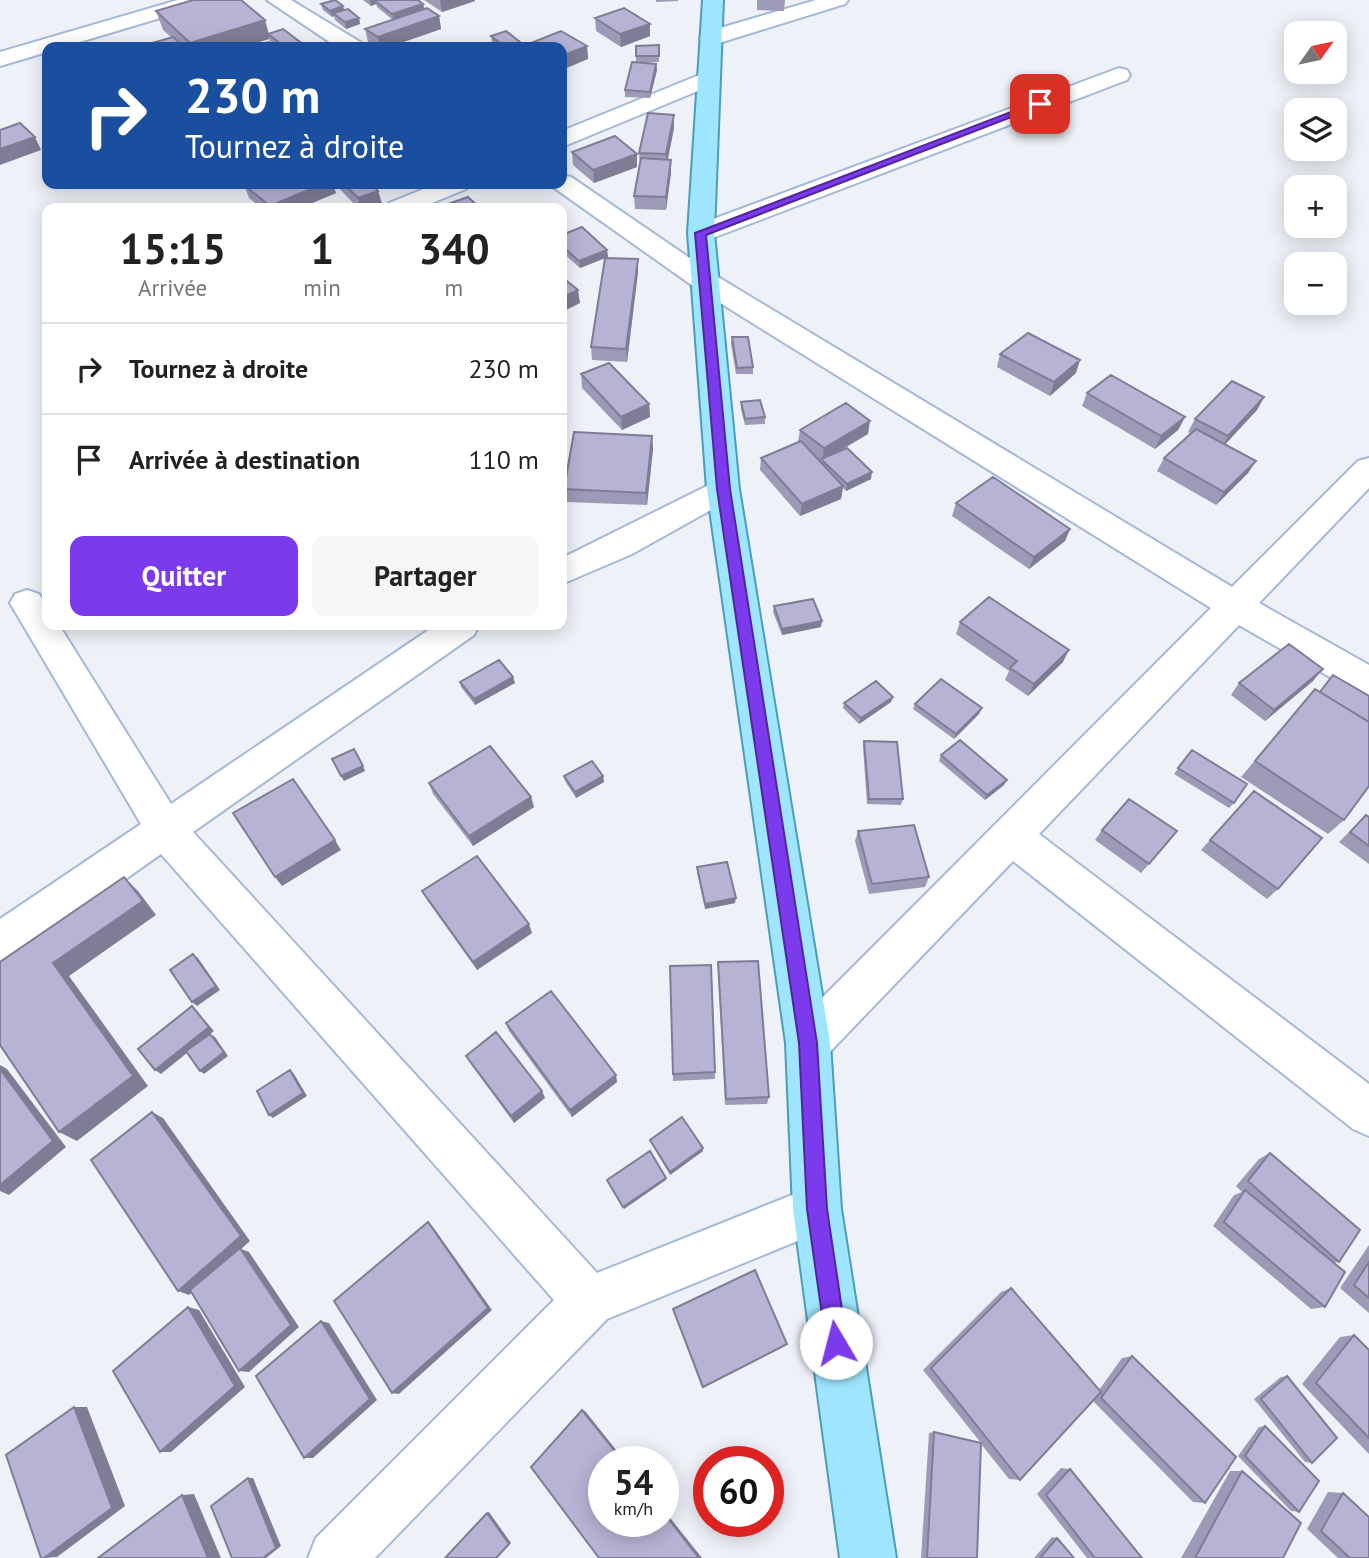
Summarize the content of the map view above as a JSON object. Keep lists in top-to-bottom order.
{
  "north": "top right",
  "page": {
    "map_buttons": ["+", "−"],
    "turn": ["230 m", "Tournez à droite"],
    "eta": [
      "15:15",
      "Arrivée",
      "1",
      "min",
      "340",
      "m"
    ],
    "list": [
      {
        "name": "Tournez à droite",
        "value": "230 m"
      },
      {
        "name": "Arrivée à destination",
        "value": "110 m"
      }
    ],
    "buttons": ["Quitter", "Partager"],
    "speed": "54 km/h",
    "limit": "60"
  }
}
